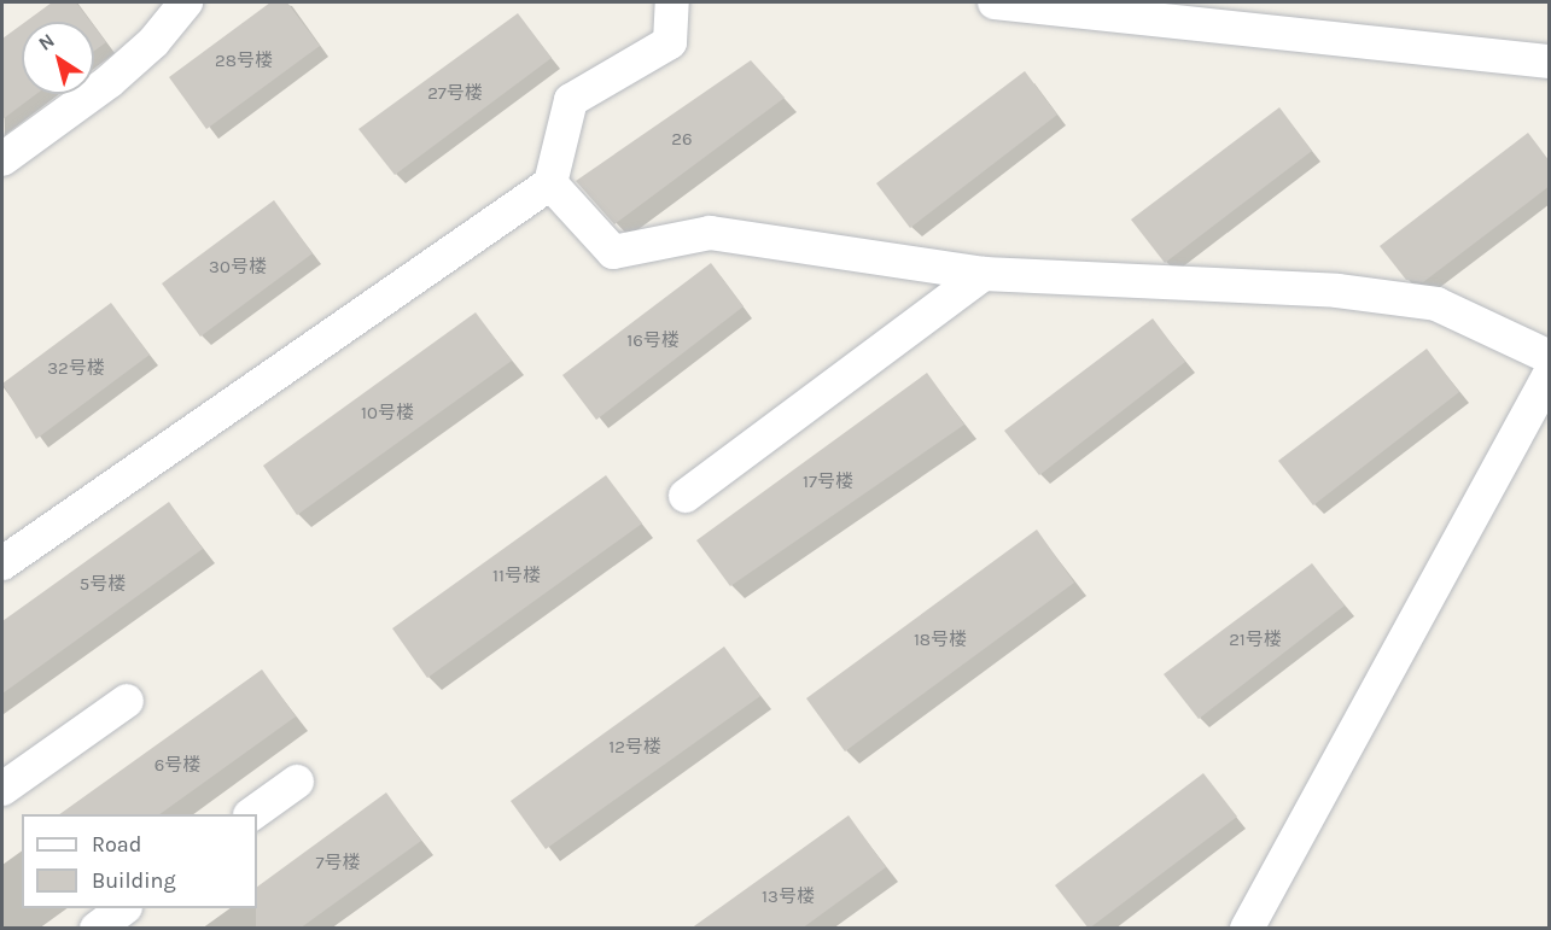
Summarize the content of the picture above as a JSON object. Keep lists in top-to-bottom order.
{
  "house_numbers": [
    "28号楼",
    "27号楼",
    "26",
    "30号楼",
    "16号楼",
    "32号楼",
    "10号楼",
    "17号楼",
    "11号楼",
    "5号楼",
    "18号楼",
    "21号楼",
    "12号楼",
    "6号楼",
    "7号楼",
    "13号楼"
  ],
  "legend": ["Road", "Building"],
  "north": "top left"
}
